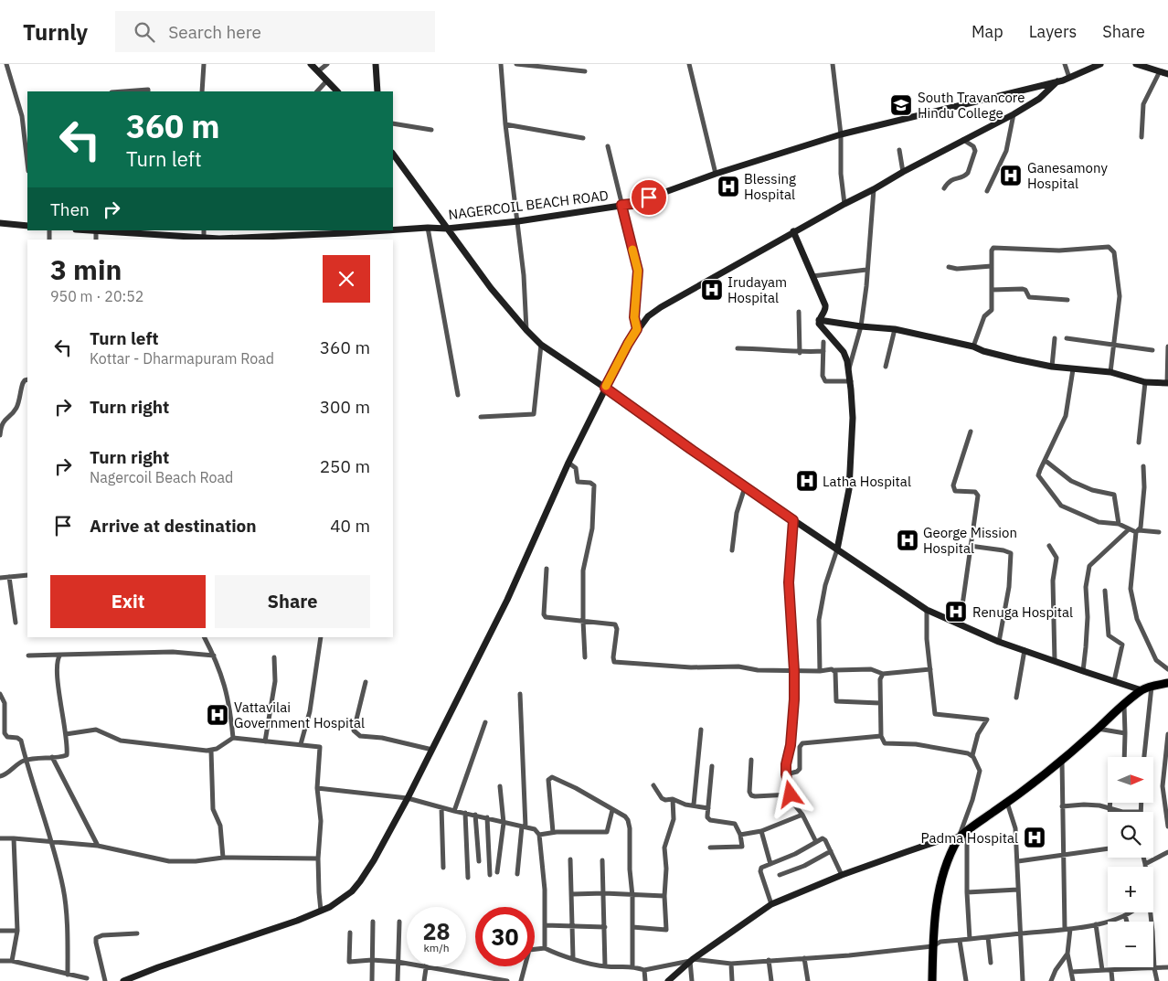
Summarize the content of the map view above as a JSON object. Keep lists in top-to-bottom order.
{
  "streets": {
    "main road": ["NAGERCOIL BEACH ROAD"]
  },
  "places": {
    "school or university": ["South Travancore Hindu College"],
    "hospital": [
      "Ganesamony Hospital",
      "Blessing Hospital",
      "Irudayam Hospital",
      "Latha Hospital",
      "George Mission Hospital",
      "Renuga Hospital",
      "Vattavilai Government Hospital",
      "Padma Hospital"
    ]
  },
  "north": "right",
  "page": {
    "header": "Turnly",
    "search": "Search here",
    "nav": ["Map", "Layers", "Share"],
    "turn": ["360 m", "Turn left"],
    "then": "Then",
    "heading": ["3 min", "950 m · 20:52"],
    "list": [
      {
        "name": "Turn left",
        "note": "Kottar - Dharmapuram Road",
        "value": "360 m"
      },
      {
        "name": "Turn right",
        "value": "300 m"
      },
      {
        "name": "Turn right",
        "note": "Nagercoil Beach Road",
        "value": "250 m"
      },
      {
        "name": "Arrive at destination",
        "value": "40 m"
      }
    ],
    "buttons": ["Exit", "Share"],
    "map_buttons": ["+", "−"],
    "speed": "28 km/h",
    "limit": "30"
  }
}
